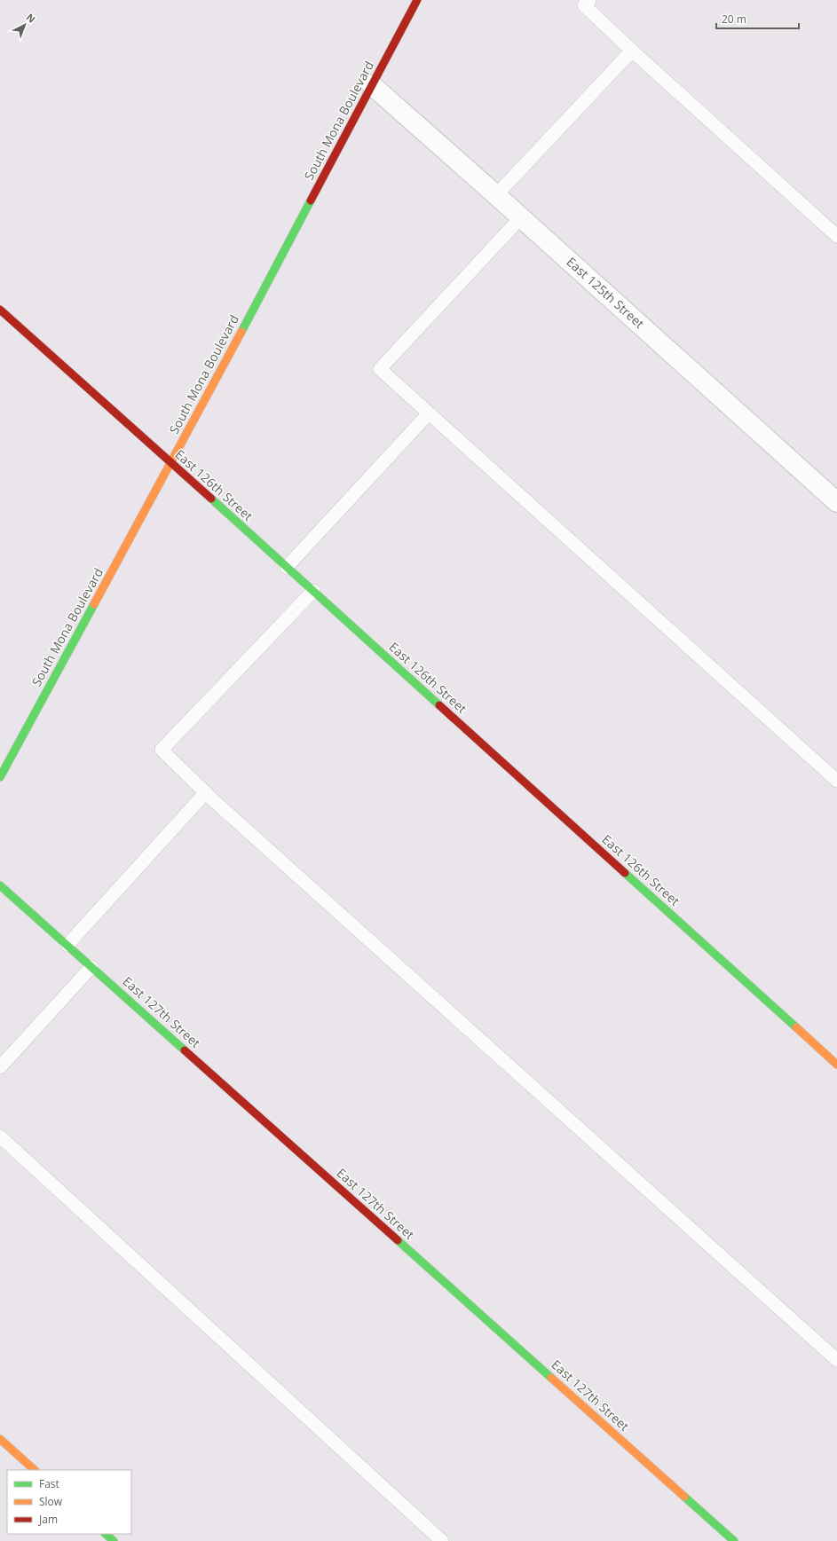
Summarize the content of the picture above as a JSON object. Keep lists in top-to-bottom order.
{
  "streets": {
    "street": [
      "South Mona Boulevard",
      "East 125th Street",
      "East 126th Street",
      "East 127th Street"
    ]
  },
  "crossings": [
    ["South Mona Boulevard", "East 125th Street"],
    ["South Mona Boulevard", "East 126th Street"]
  ],
  "legend": ["Fast", "Slow", "Jam"],
  "scale_bar": "20 m",
  "north": "top right"
}
